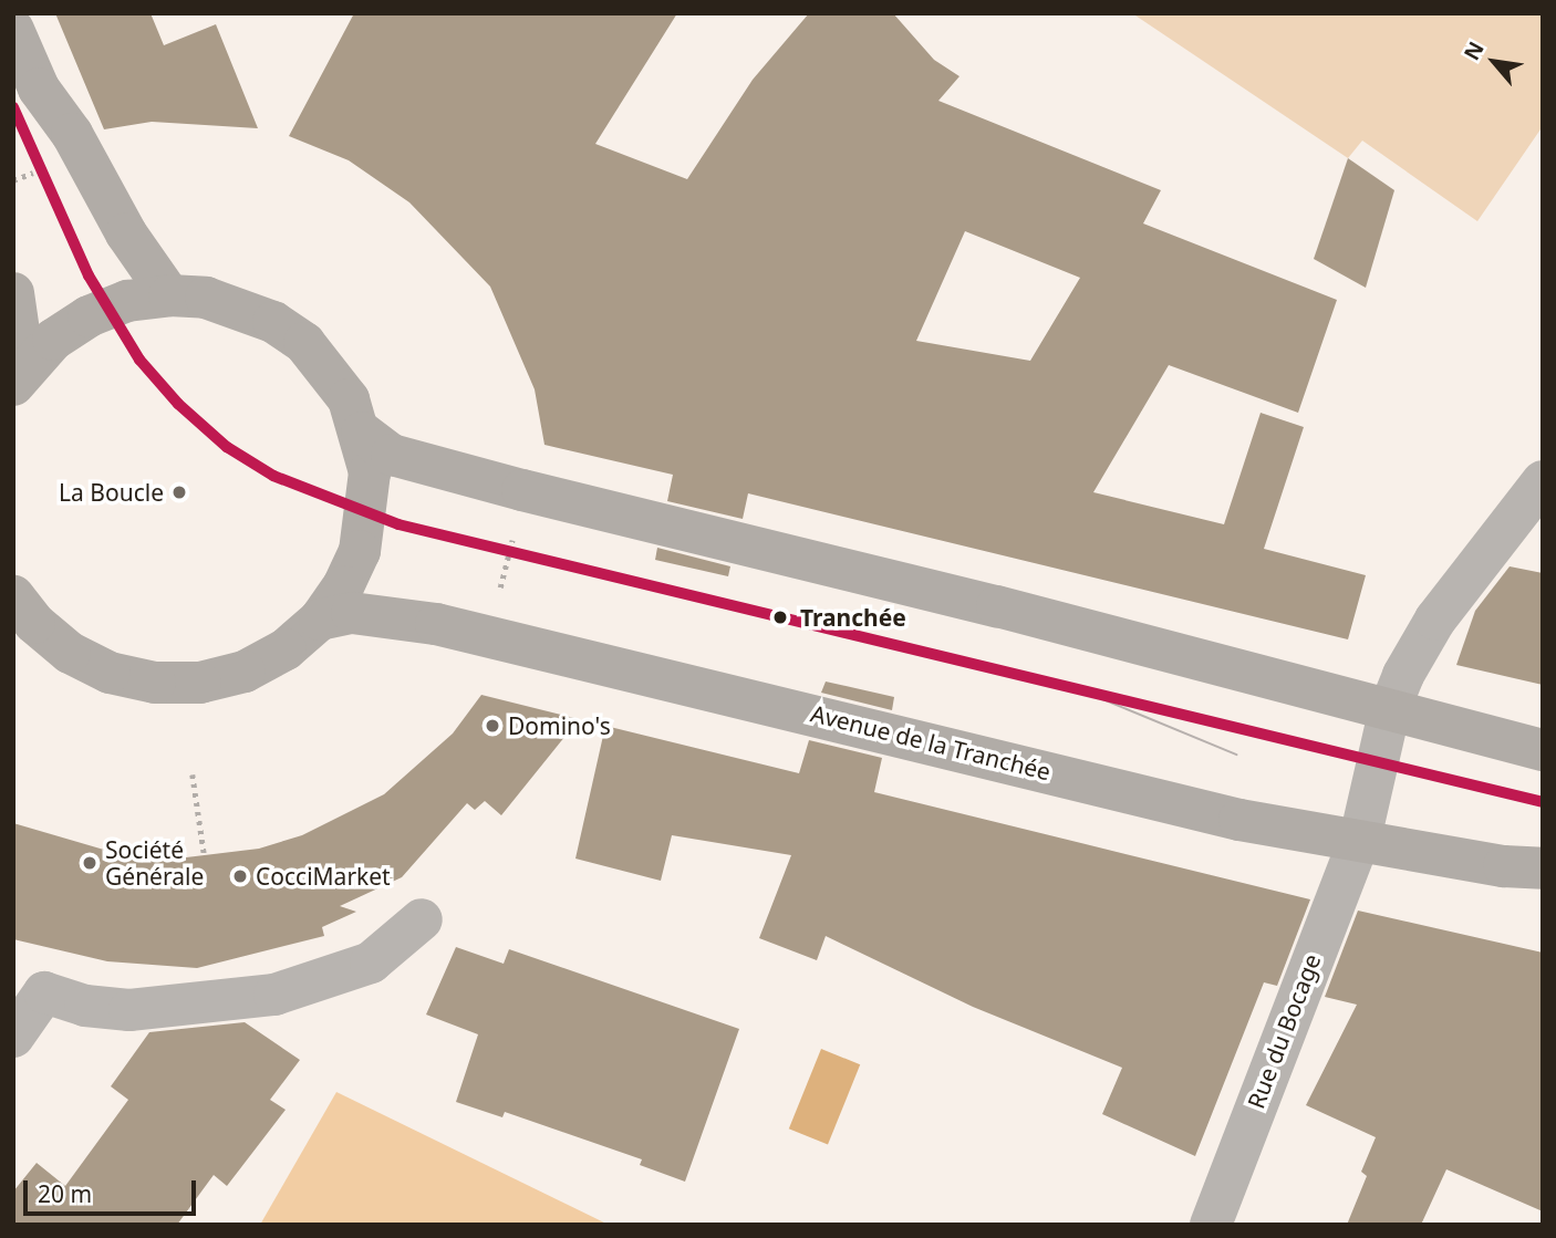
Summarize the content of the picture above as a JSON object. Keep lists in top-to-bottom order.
{
  "streets": {
    "main road": ["Avenue de la Tranchée"],
    "street": ["Rue du Bocage"]
  },
  "crossings": [
    ["Avenue de la Tranchée", "Rue du Bocage"]
  ],
  "places": [
    "La Boucle",
    "Tranchée",
    "Domino's",
    "Société Générale",
    "CocciMarket"
  ],
  "scale_bar": "20 m",
  "north": "top left"
}
